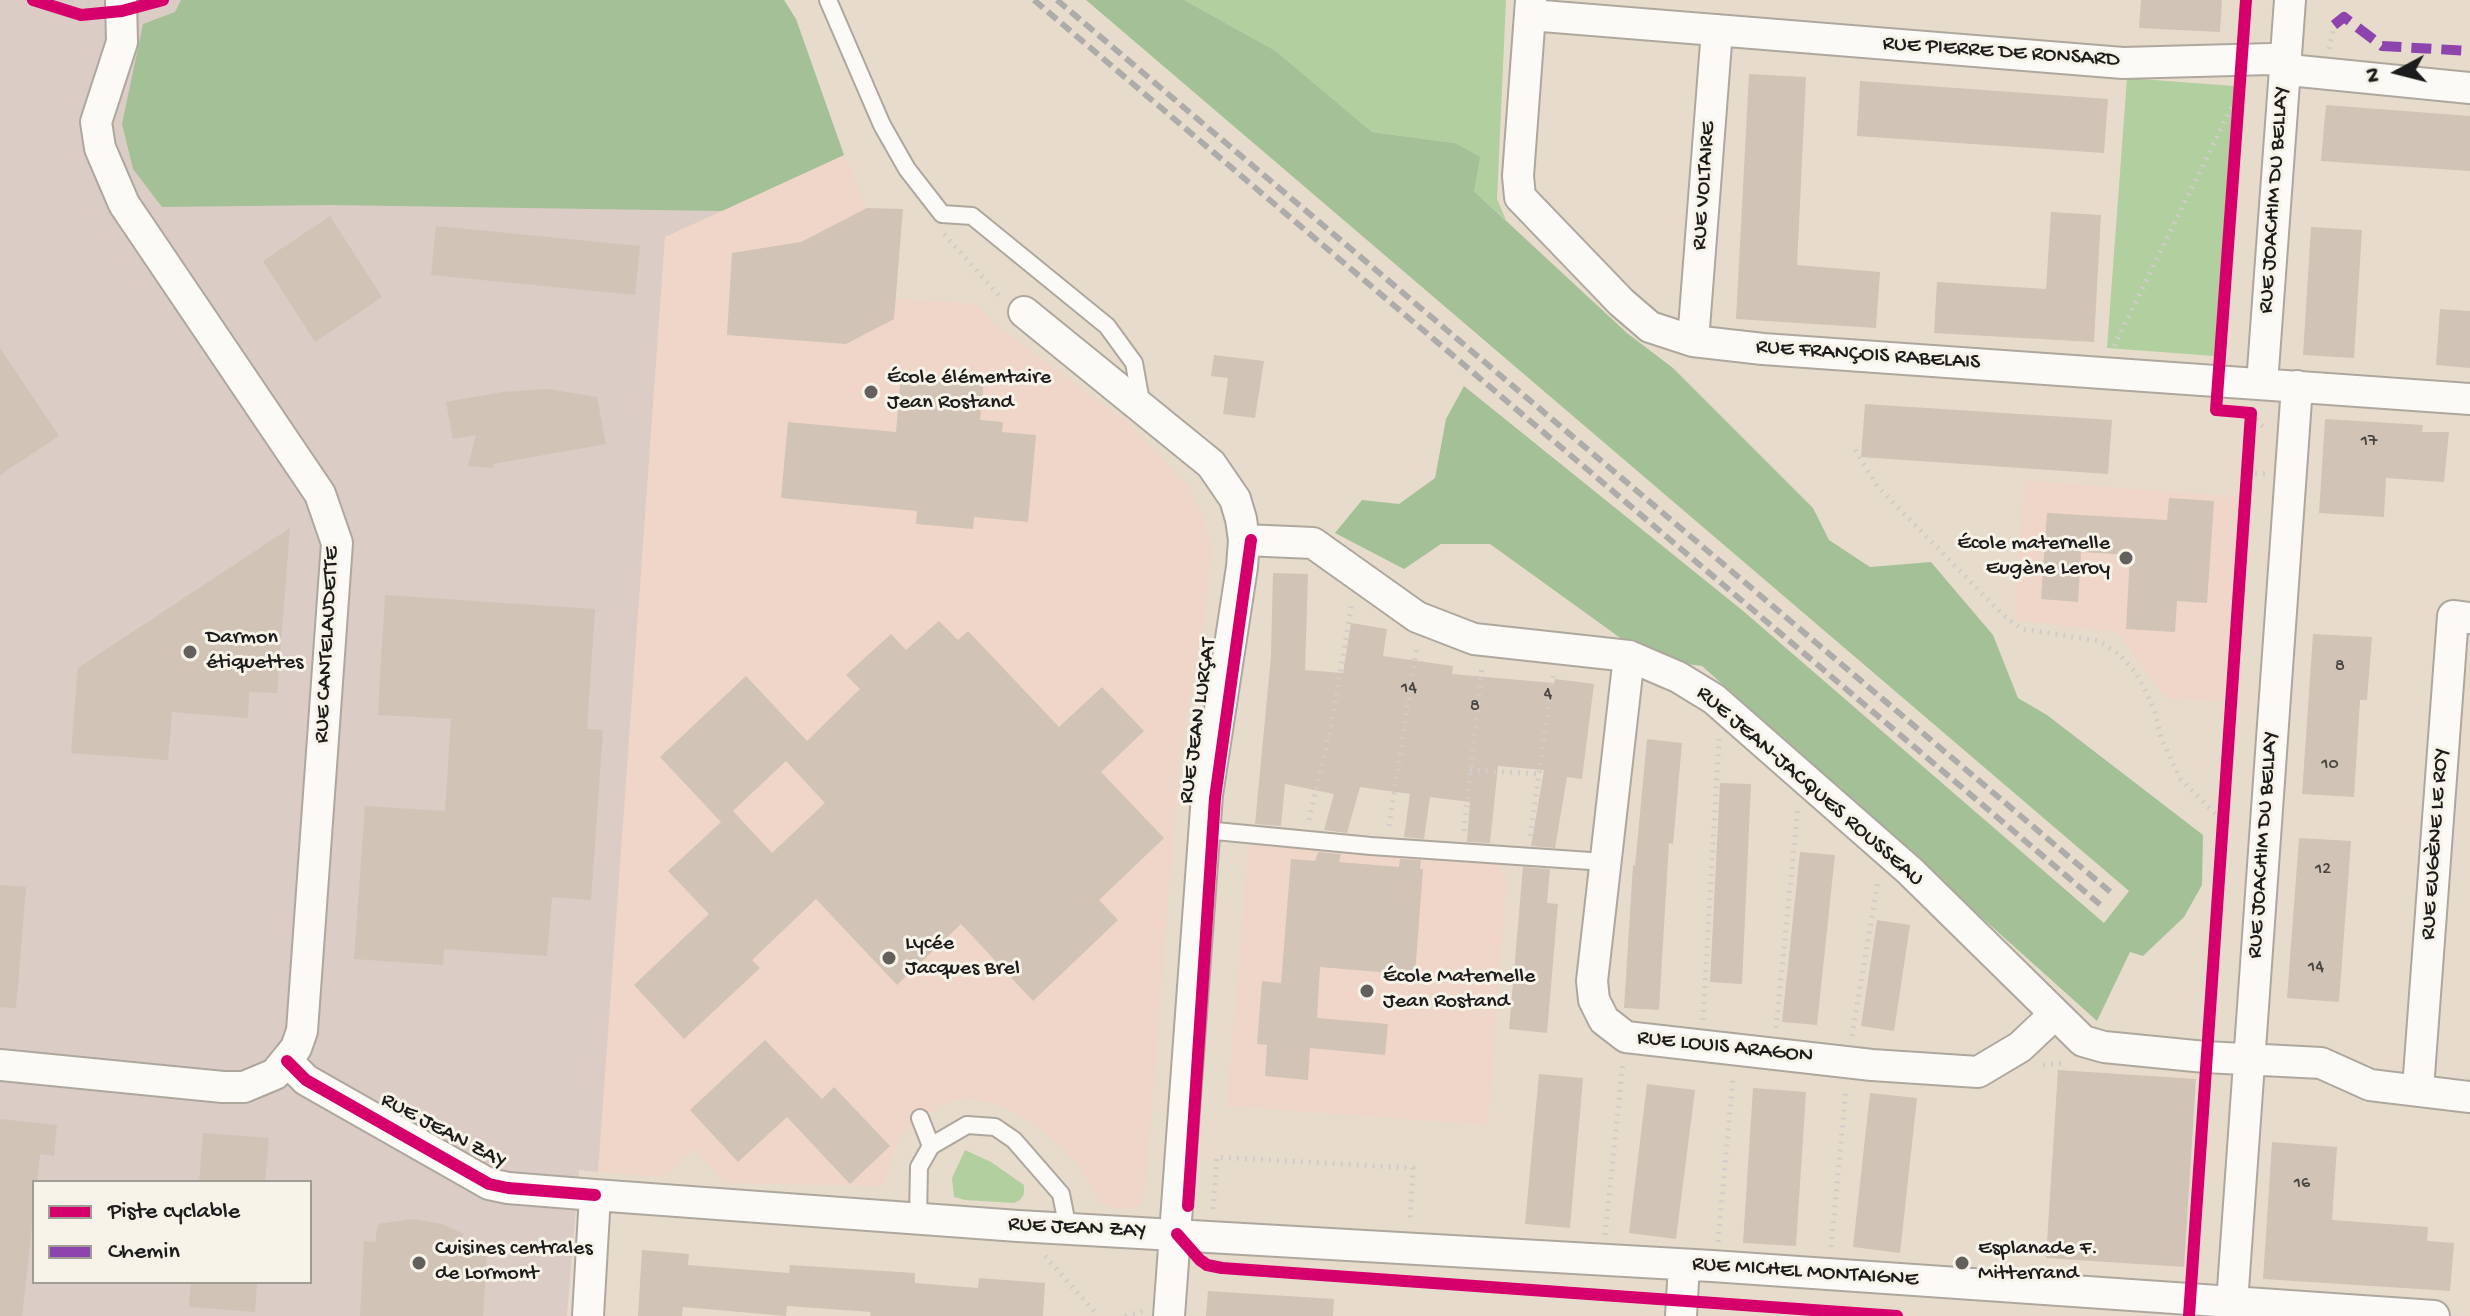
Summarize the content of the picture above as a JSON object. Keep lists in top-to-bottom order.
{
  "streets": {
    "street": [
      "RUE PIERRE DE RONSARD",
      "RUE VOLTAIRE",
      "RUE JOACHIM DU BELLAY",
      "RUE FRANÇOIS RABELAIS",
      "RUE CANTELAUDETTE",
      "RUE JEAN LURÇAT",
      "RUE JEAN-JACQUES ROUSSEAU",
      "RUE EUGÈNE LE ROY",
      "RUE LOUIS ARAGON",
      "RUE JEAN ZAY",
      "RUE MICHEL MONTAIGNE"
    ]
  },
  "crossings": [
    ["RUE PIERRE DE RONSARD", "RUE VOLTAIRE"],
    ["RUE PIERRE DE RONSARD", "RUE JOACHIM DU BELLAY"],
    ["RUE PIERRE DE RONSARD", "RUE FRANÇOIS RABELAIS"],
    ["RUE VOLTAIRE", "RUE FRANÇOIS RABELAIS"],
    ["RUE JOACHIM DU BELLAY", "RUE FRANÇOIS RABELAIS"],
    ["RUE JOACHIM DU BELLAY", "RUE JEAN-JACQUES ROUSSEAU"],
    ["RUE JOACHIM DU BELLAY", "RUE MICHEL MONTAIGNE"],
    ["RUE CANTELAUDETTE", "RUE JEAN ZAY"],
    ["RUE JEAN LURÇAT", "RUE JEAN-JACQUES ROUSSEAU"],
    ["RUE JEAN LURÇAT", "RUE JEAN ZAY"],
    ["RUE JEAN LURÇAT", "RUE MICHEL MONTAIGNE"],
    ["RUE JEAN-JACQUES ROUSSEAU", "RUE EUGÈNE LE ROY"],
    ["RUE JEAN-JACQUES ROUSSEAU", "RUE LOUIS ARAGON"],
    ["RUE JEAN ZAY", "RUE MICHEL MONTAIGNE"]
  ],
  "places": [
    "École élémentaire Jean Rostand",
    "École maternelle Eugène Leroy",
    "Darmon étiquettes",
    "Lycée Jacques Brel",
    "École Maternelle Jean Rostand",
    "Cuisines centrales de Lormont",
    "Esplanade F. Mitterrand"
  ],
  "house_numbers": [
    "17",
    "8",
    "14",
    "4",
    "8",
    "10",
    "12",
    "14",
    "16"
  ],
  "legend": ["Piste cyclable", "Chemin"],
  "north": "left"
}
